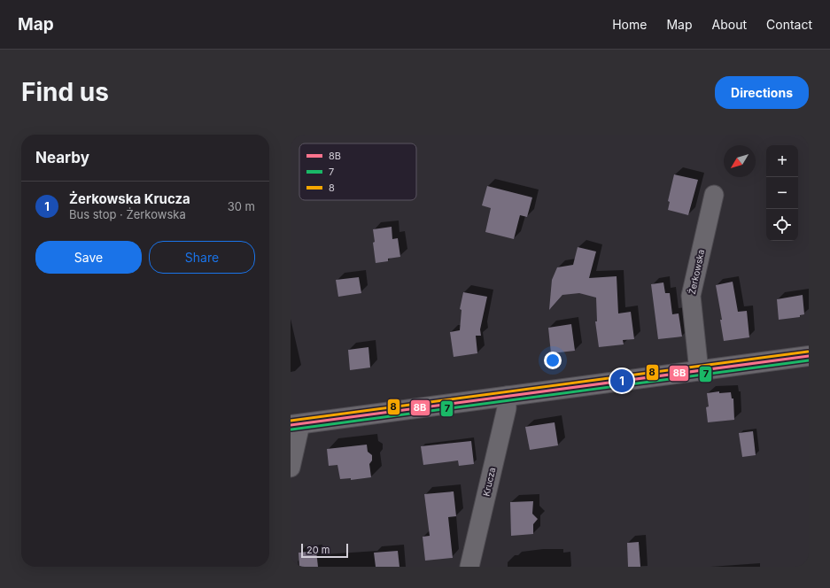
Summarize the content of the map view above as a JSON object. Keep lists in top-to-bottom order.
{
  "streets": {
    "street": ["Żerkowska", "Krucza"]
  },
  "lines": ["transit line 8", "transit line 8B", "transit line 7"],
  "legend": ["8B", "7", "8"],
  "scale_bar": "20 m",
  "north": "bottom left",
  "page": {
    "header": "Map",
    "nav": [
      "Home",
      "Map",
      "About",
      "Contact"
    ],
    "buttons": [
      "Directions",
      ["Save", "Share"]
    ],
    "title": "Find us",
    "heading": "Nearby",
    "map_buttons": ["+", "−"],
    "list": [
      {
        "mark": "1",
        "name": "Żerkowska Krucza",
        "note": "Bus stop · Żerkowska",
        "value": "30 m"
      }
    ],
    "pins": "1",
    "scale": "20 m"
  }
}
